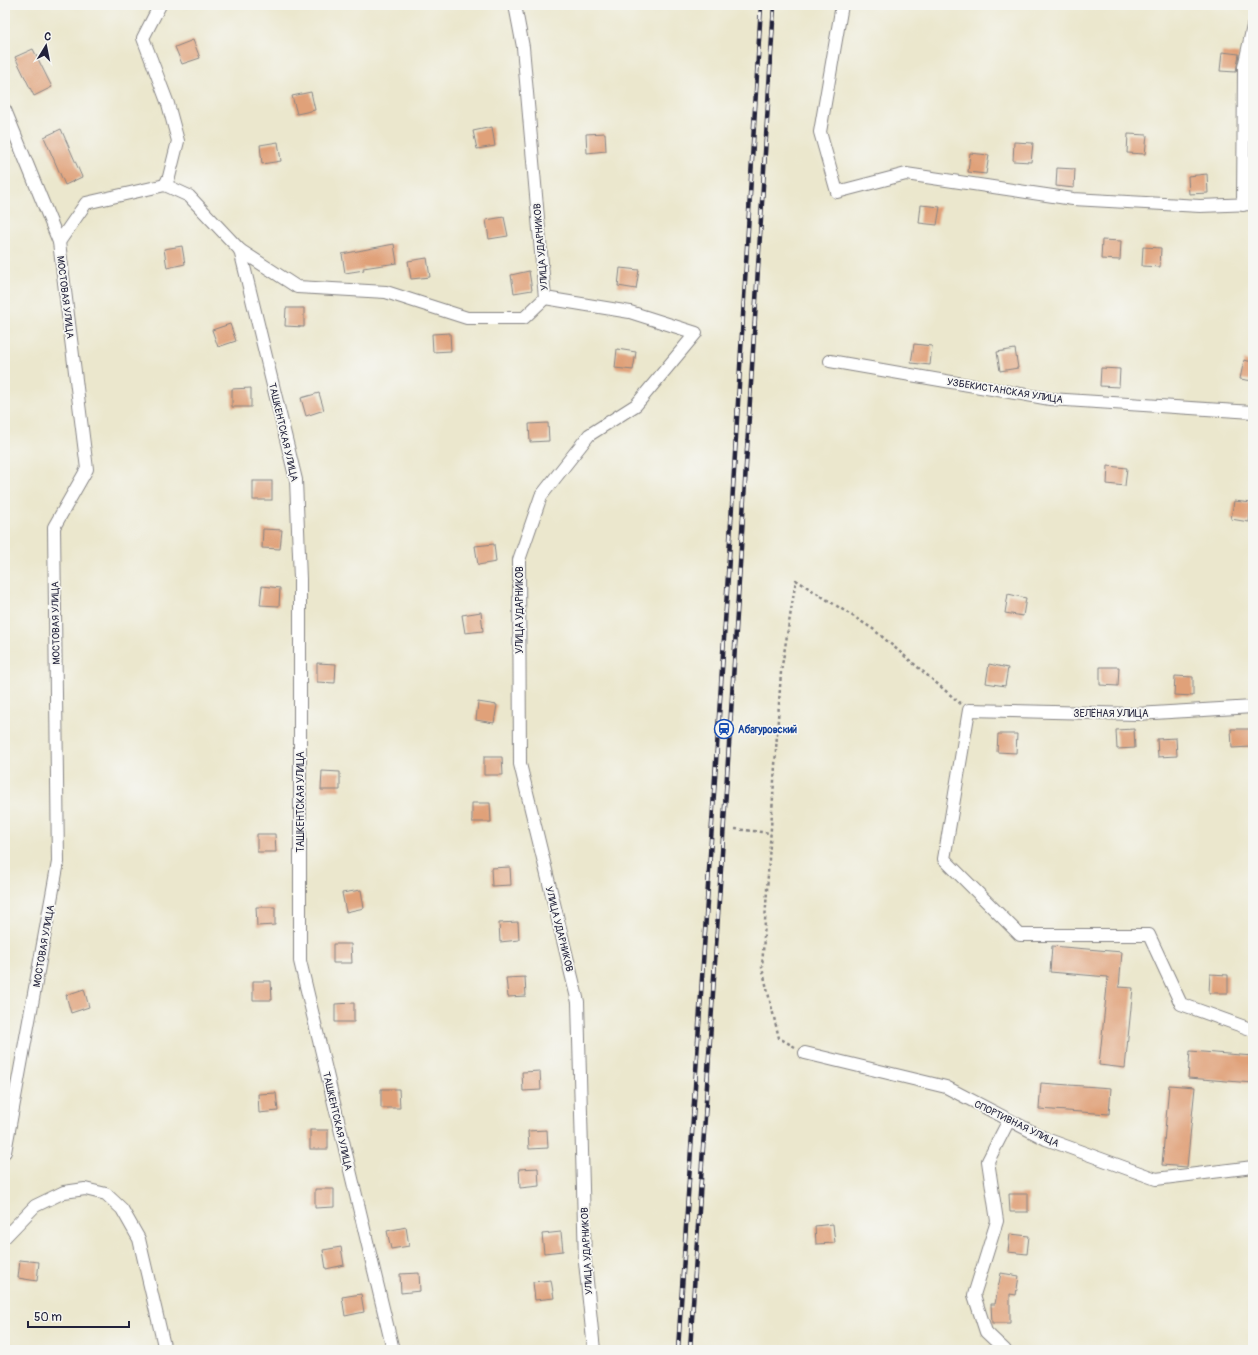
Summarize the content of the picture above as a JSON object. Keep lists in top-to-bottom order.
{
  "streets": {
    "street": [
      "УЛИЦА УДАРНИКОВ",
      "МОСТОВАЯ УЛИЦА",
      "УЗБЕКИСТАНСКАЯ УЛИЦА",
      "ТАШКЕНТСКАЯ УЛИЦА",
      "ЗЕЛЁНАЯ УЛИЦА",
      "СПОРТИВНАЯ УЛИЦА"
    ]
  },
  "places": {
    "station": ["Абагуровский"]
  },
  "scale_bar": "50 m",
  "north": "top"
}
